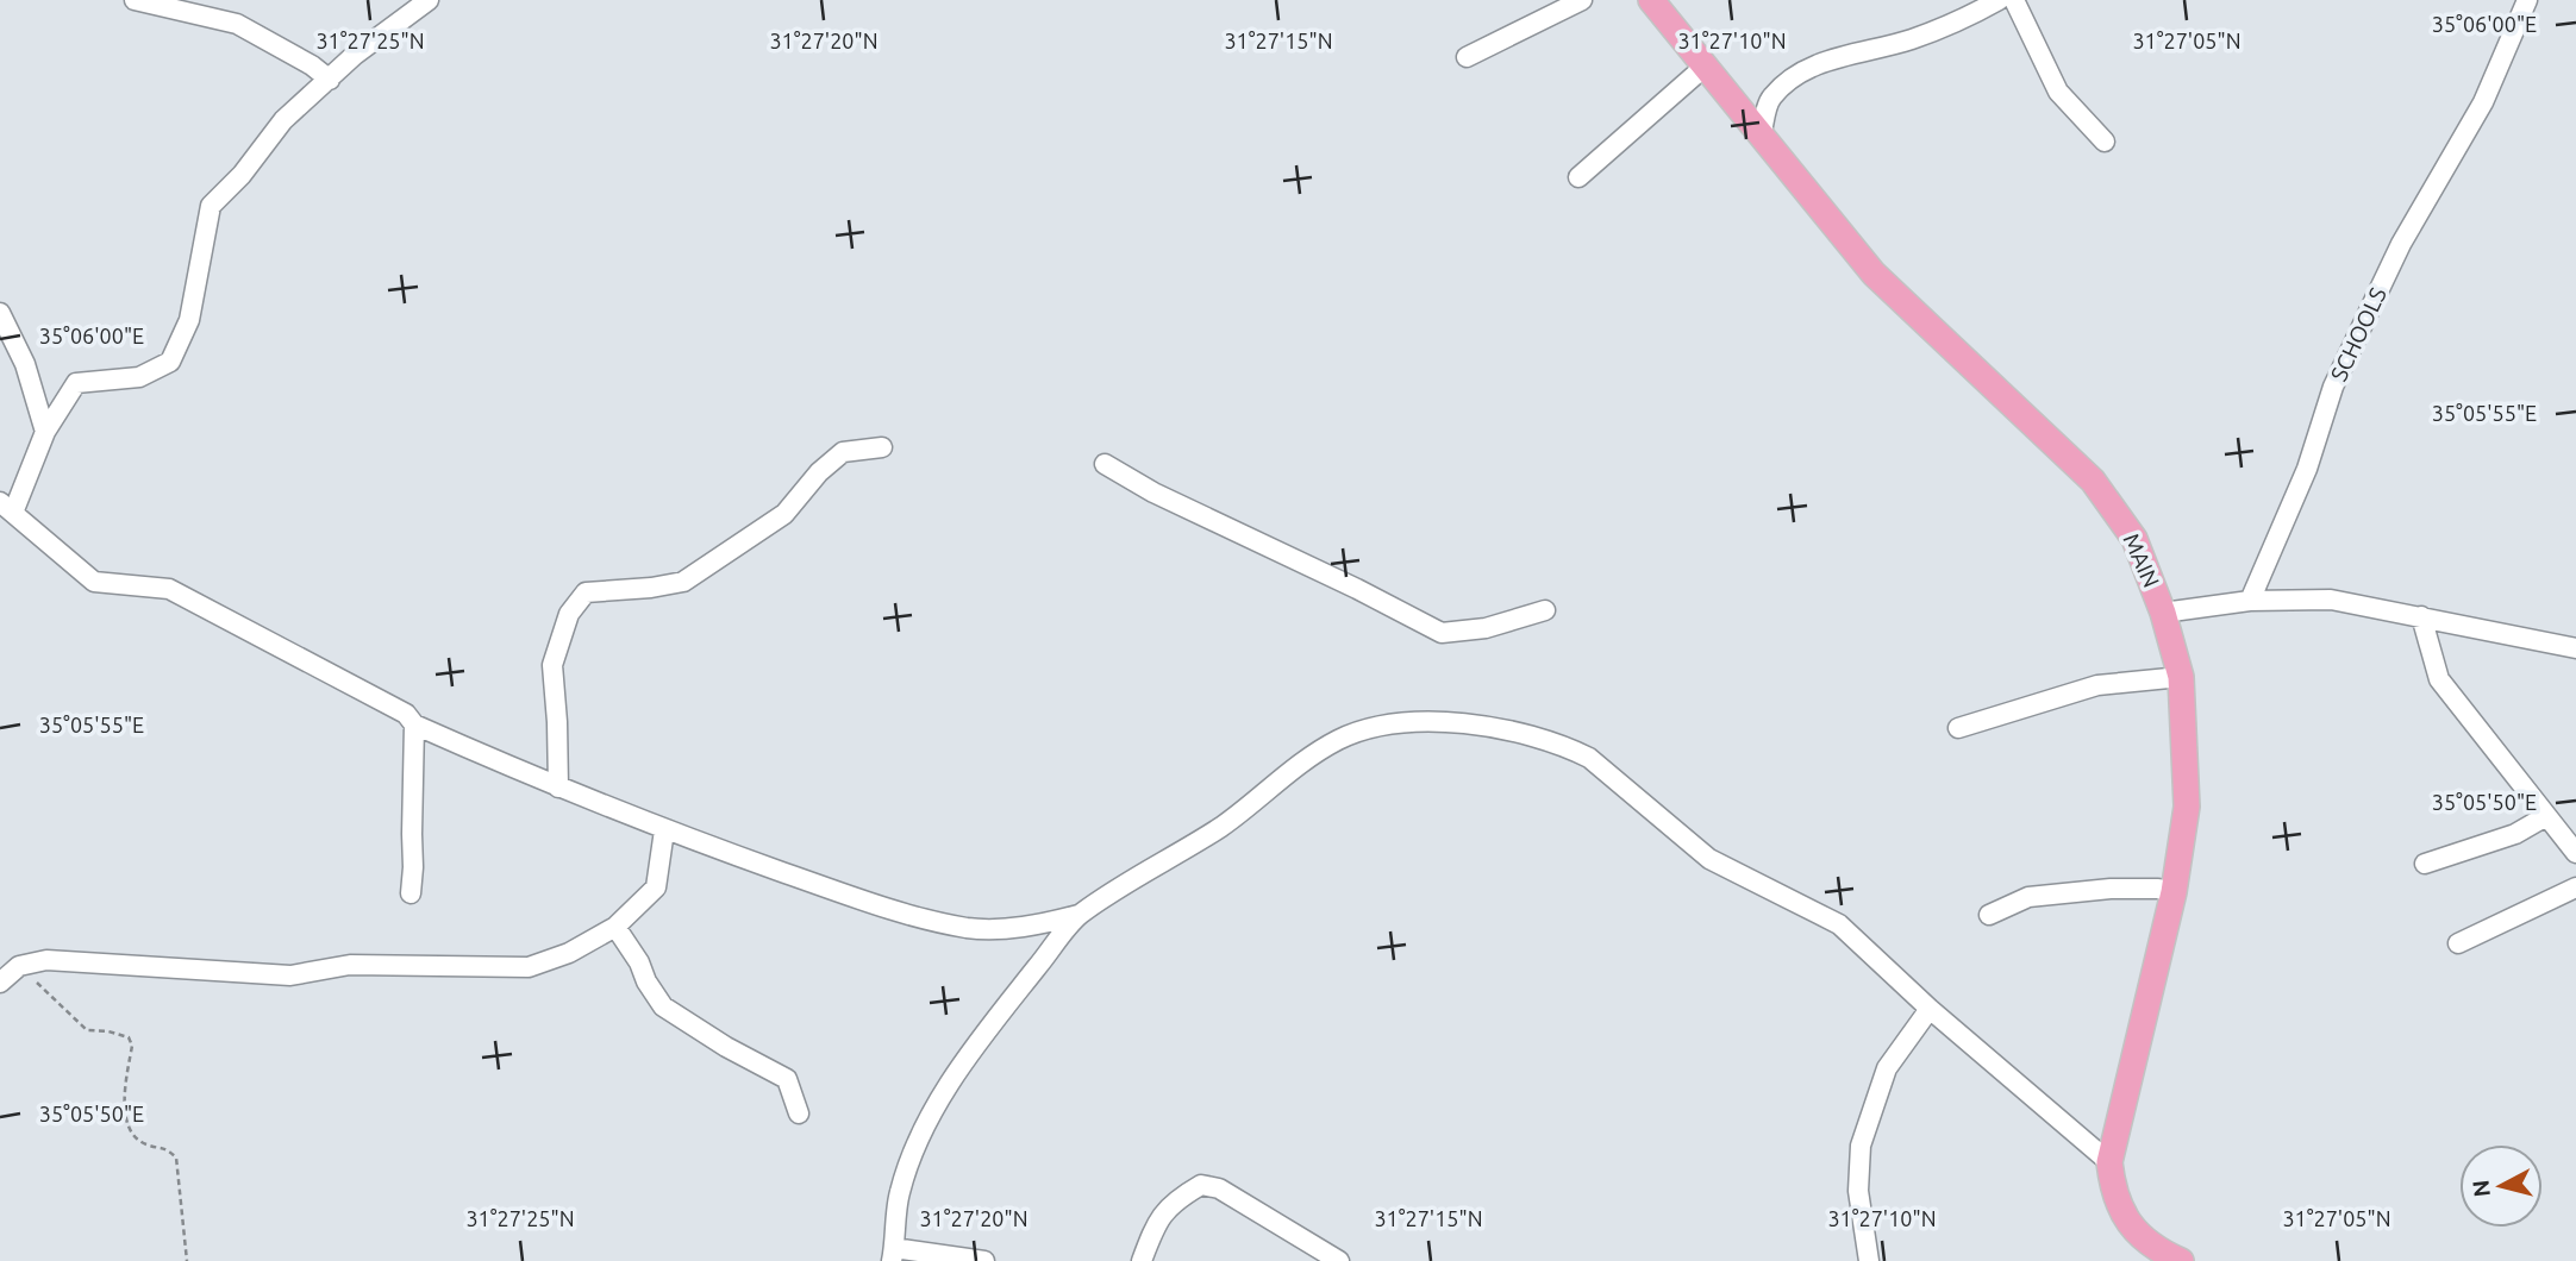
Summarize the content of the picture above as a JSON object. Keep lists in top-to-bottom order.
{
  "streets": {
    "main road": ["MAIN"],
    "street": ["SCHOOLS"]
  },
  "north": "left",
  "coordinates": [
    "35°06'00\"E",
    "31°27'25\"N",
    "31°27'20\"N",
    "31°27'15\"N",
    "31°27'10\"N",
    "31°27'05\"N",
    "35°05'55\"E",
    "35°05'50\"E"
  ]
}
